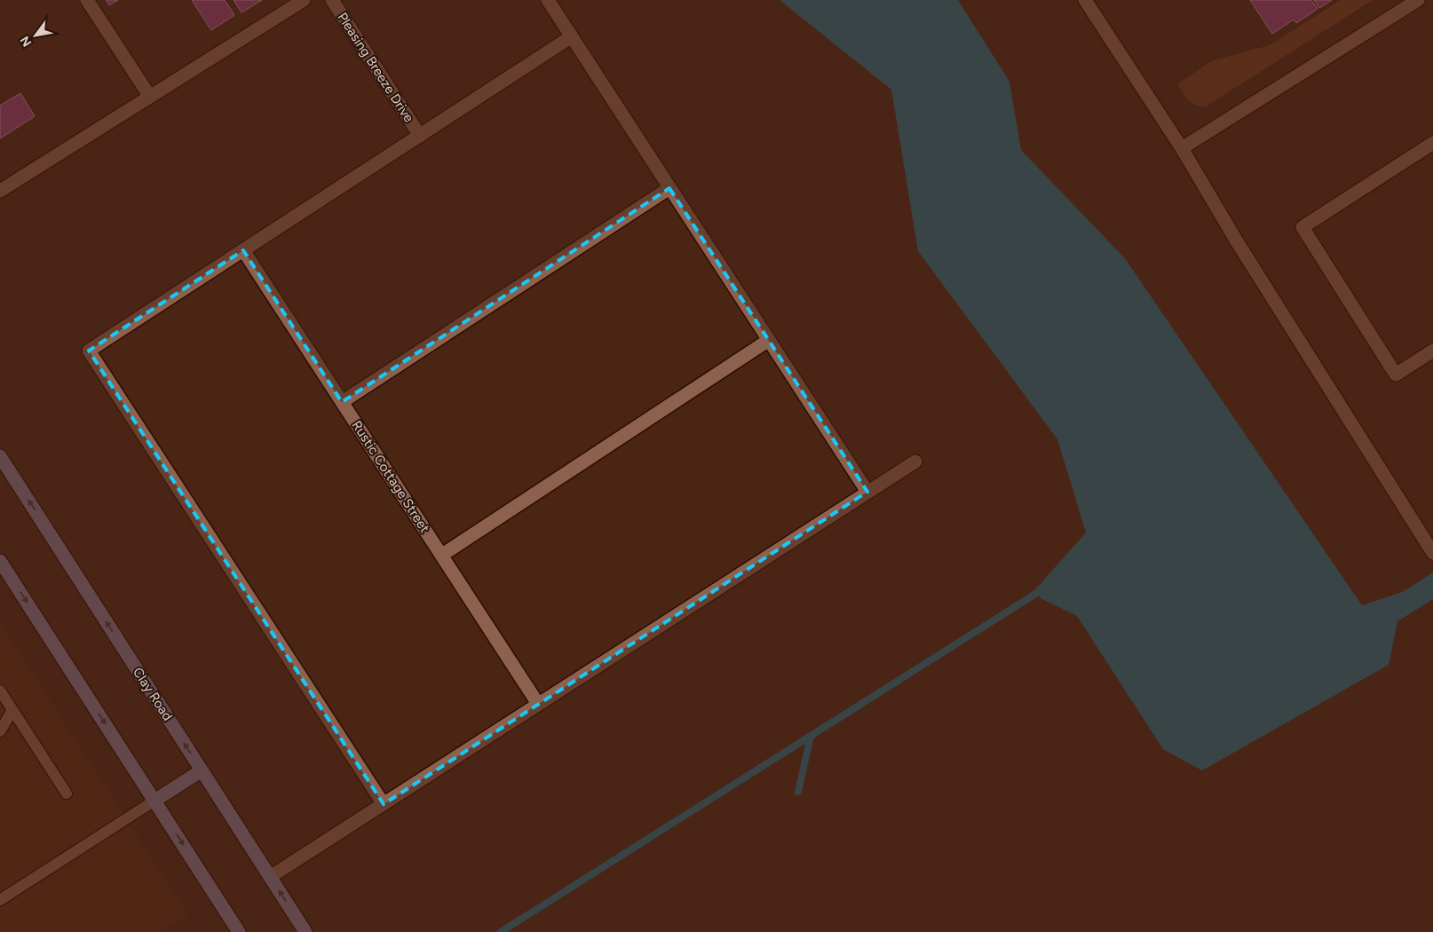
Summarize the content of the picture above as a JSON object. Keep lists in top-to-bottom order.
{
  "streets": {
    "main road": ["Clay Road"],
    "street": ["Pleasing Breeze Drive", "Rustic Cottage Street"]
  },
  "north": "bottom left"
}
